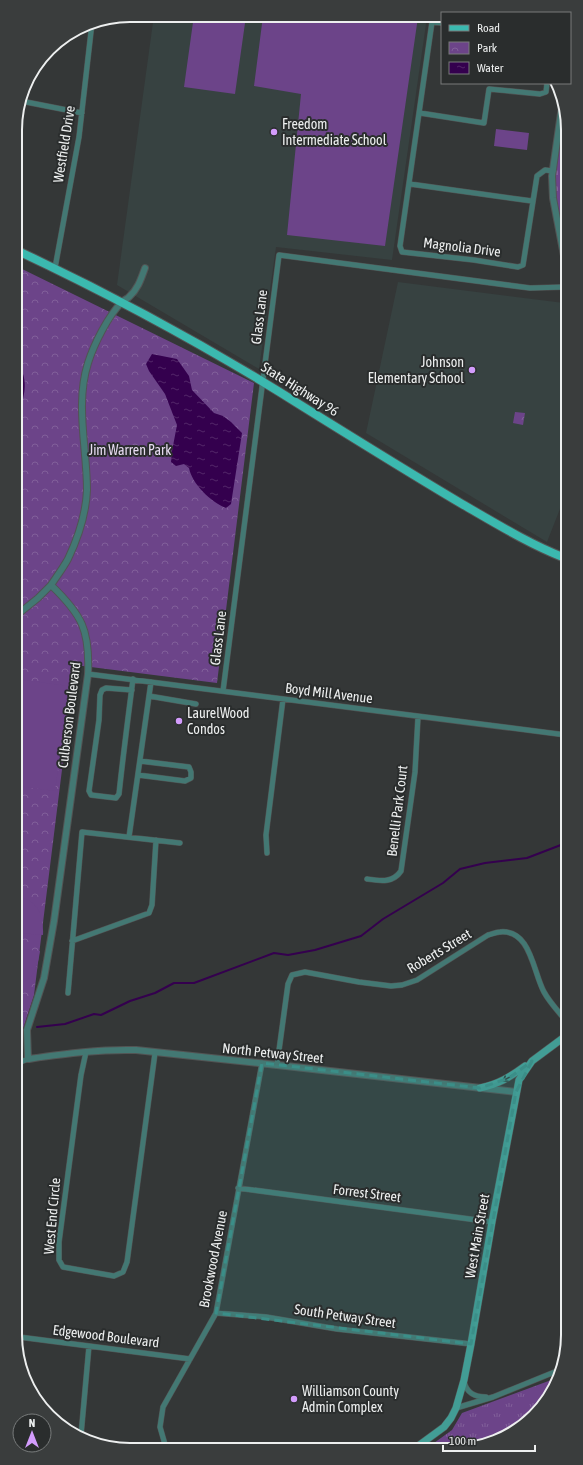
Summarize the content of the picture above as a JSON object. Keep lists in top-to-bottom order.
{
  "streets": {
    "main road": ["State Highway 96", "West Main Street"],
    "street": [
      "Westfield Drive",
      "Magnolia Drive",
      "Glass Lane",
      "Boyd Mill Avenue",
      "Culberson Boulevard",
      "Benelli Park Court",
      "Roberts Street",
      "North Petway Street",
      "Forrest Street",
      "West End Circle",
      "Brookwood Avenue",
      "South Petway Street",
      "Edgewood Boulevard"
    ]
  },
  "crossings": [
    ["Westfield Drive", "State Highway 96"],
    ["Glass Lane", "State Highway 96"],
    ["Glass Lane", "Boyd Mill Avenue"],
    ["Boyd Mill Avenue", "Culberson Boulevard"],
    ["Boyd Mill Avenue", "Benelli Park Court"],
    ["Culberson Boulevard", "North Petway Street"],
    ["Roberts Street", "North Petway Street"],
    ["North Petway Street", "West End Circle"],
    ["North Petway Street", "West Main Street"],
    ["North Petway Street", "Brookwood Avenue"],
    ["Forrest Street", "West Main Street"],
    ["Forrest Street", "Brookwood Avenue"],
    ["West Main Street", "South Petway Street"],
    ["Brookwood Avenue", "South Petway Street"],
    ["Brookwood Avenue", "Edgewood Boulevard"]
  ],
  "parks": ["Jim Warren Park"],
  "places": [
    "Freedom Intermediate School",
    "Johnson Elementary School",
    "LaurelWood Condos",
    "Williamson County Admin Complex"
  ],
  "legend": ["Road", "Park", "Water"],
  "scale_bar": "100 m",
  "north": "top"
}
